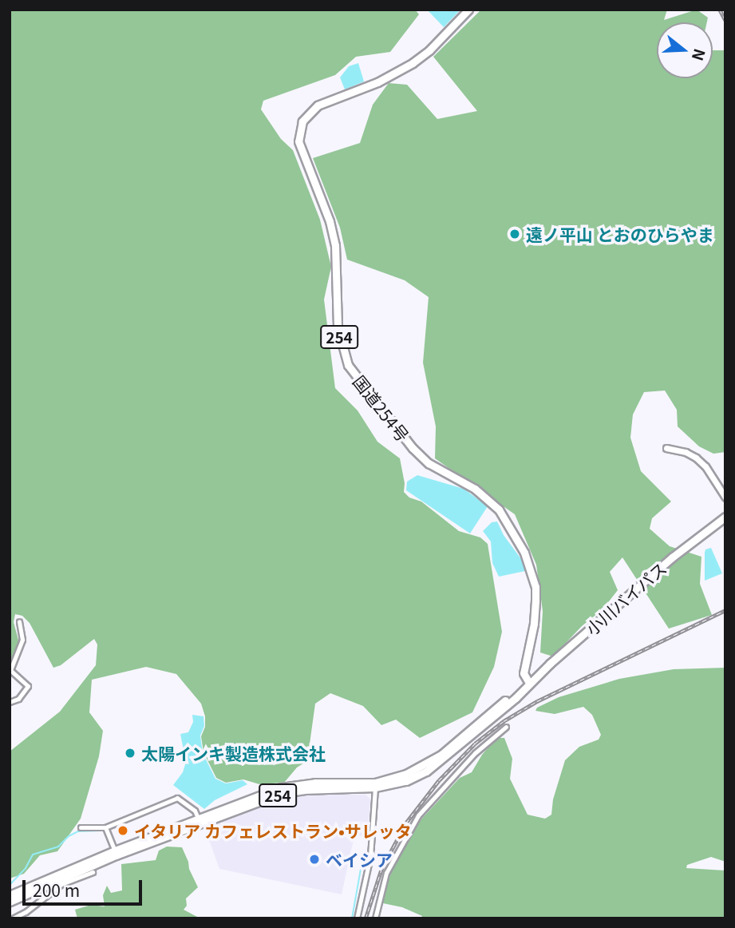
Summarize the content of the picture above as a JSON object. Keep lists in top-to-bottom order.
{
  "streets": {
    "highway": ["254", "国道254号", "小川バイパス"]
  },
  "crossings": [
    ["254", "国道254号"],
    ["254", "小川バイパス"],
    ["国道254号", "小川バイパス"]
  ],
  "places": [
    "遠ノ平山 とおのひらやま",
    "太陽インキ製造株式会社",
    "イタリア カフェレストラン•サレッタ",
    "ベイシア"
  ],
  "scale_bar": "200 m",
  "north": "right"
}
